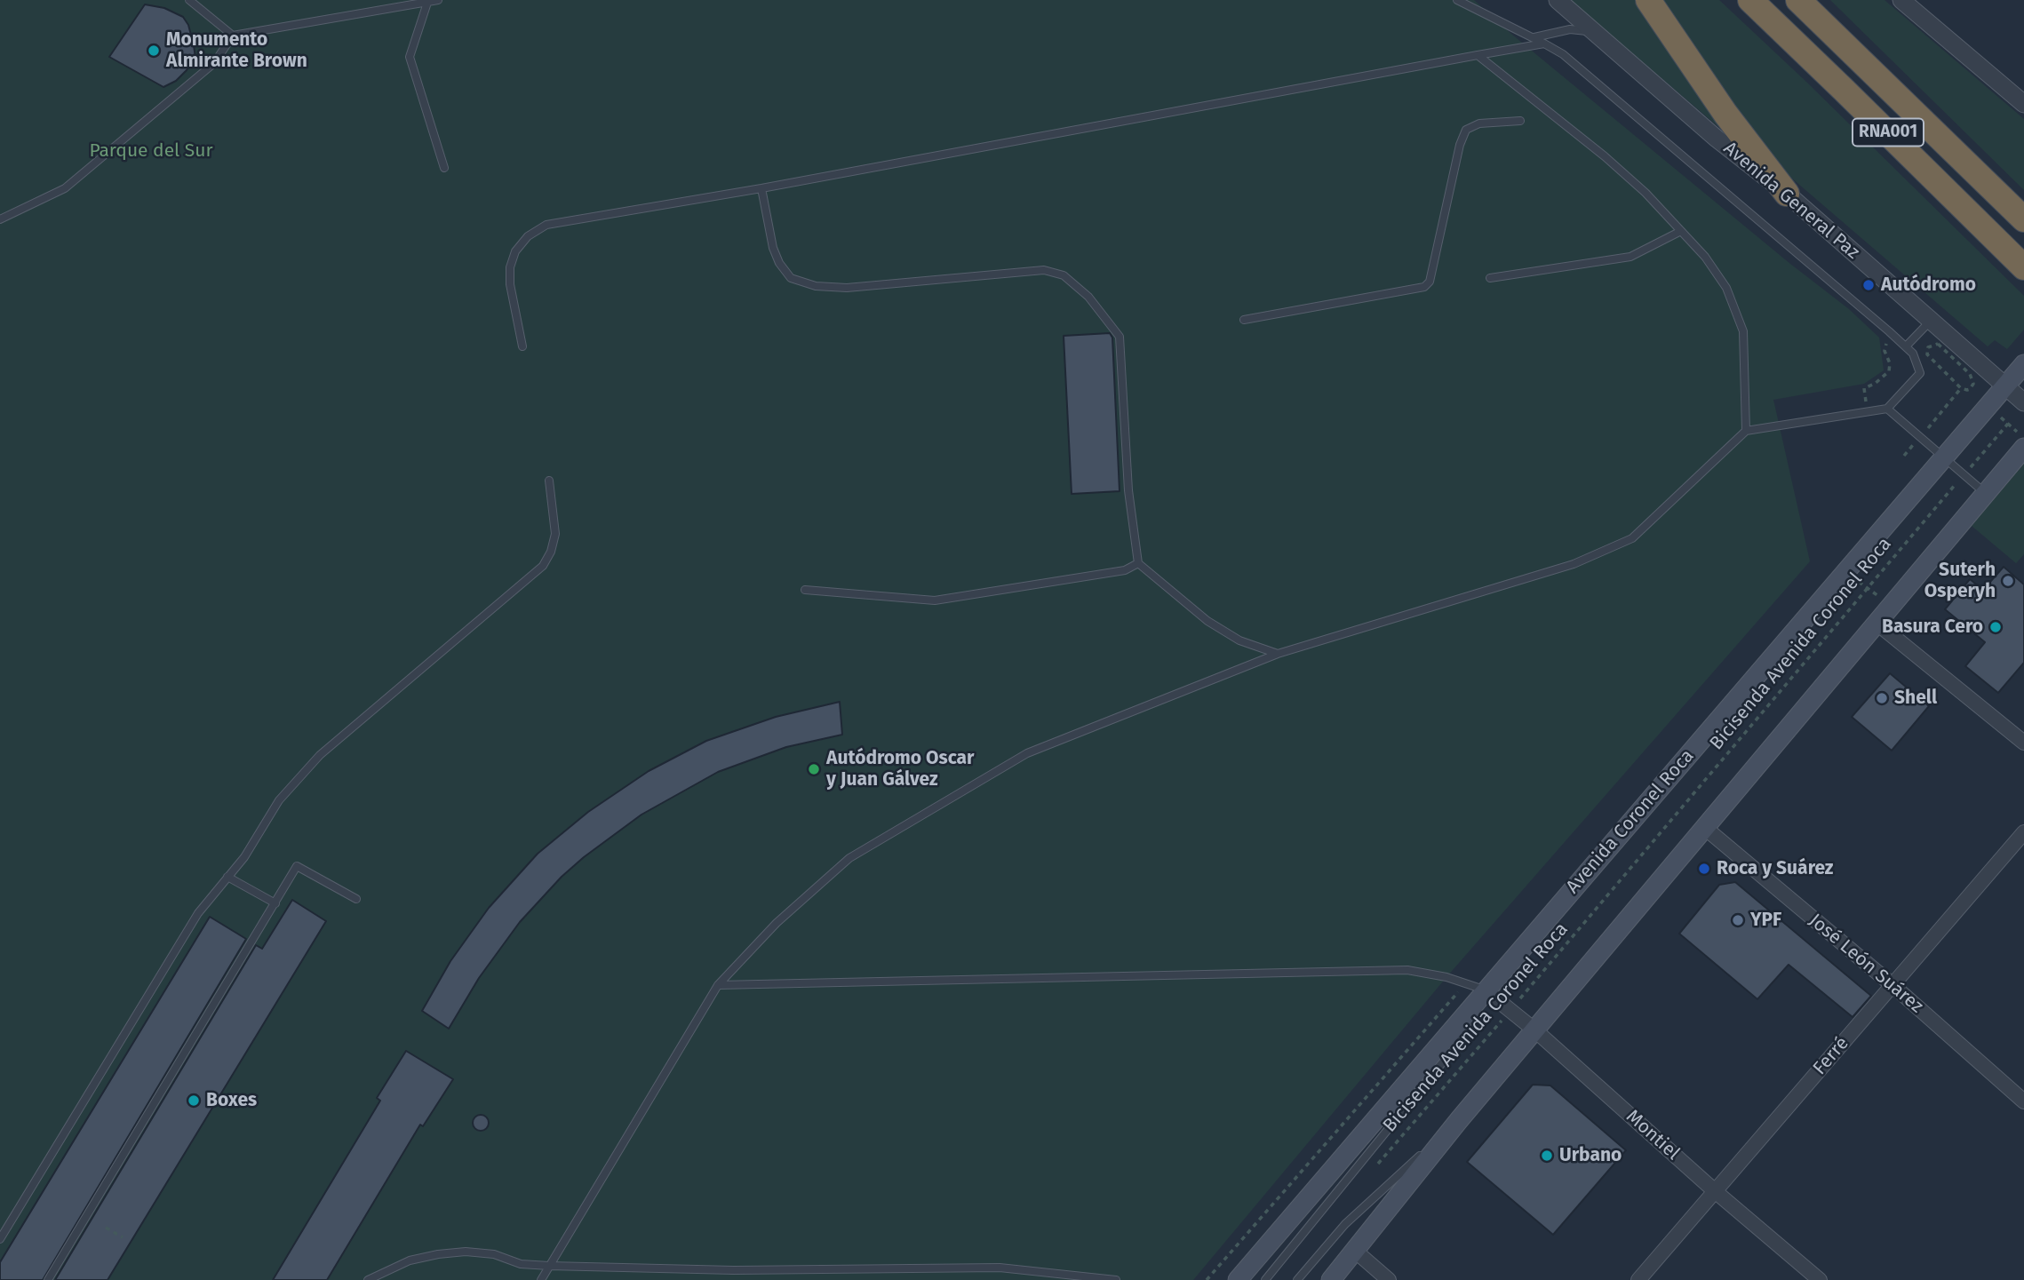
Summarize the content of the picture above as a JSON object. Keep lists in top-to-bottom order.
{
  "streets": {
    "highway": ["RNA001"],
    "main road": ["Avenida Coronel Roca"],
    "street": [
      "Avenida General Paz",
      "José León Suárez",
      "Ferré",
      "Montiel"
    ],
    "path": ["Bicisenda Avenida Coronel Roca"]
  },
  "crossings": [
    ["Avenida General Paz", "Avenida Coronel Roca"],
    ["Bicisenda Avenida Coronel Roca", "Montiel"],
    ["Avenida Coronel Roca", "Montiel"],
    ["José León Suárez", "Ferré"],
    ["Ferré", "Montiel"]
  ],
  "parks": ["Parque del Sur"],
  "places": [
    "Monumento Almirante Brown",
    "Autódromo",
    "Suterh Osperyh",
    "Basura Cero",
    "Shell",
    "Autódromo Oscar y Juan Gálvez",
    "Roca y Suárez",
    "YPF",
    "Boxes",
    "Urbano"
  ]
}
